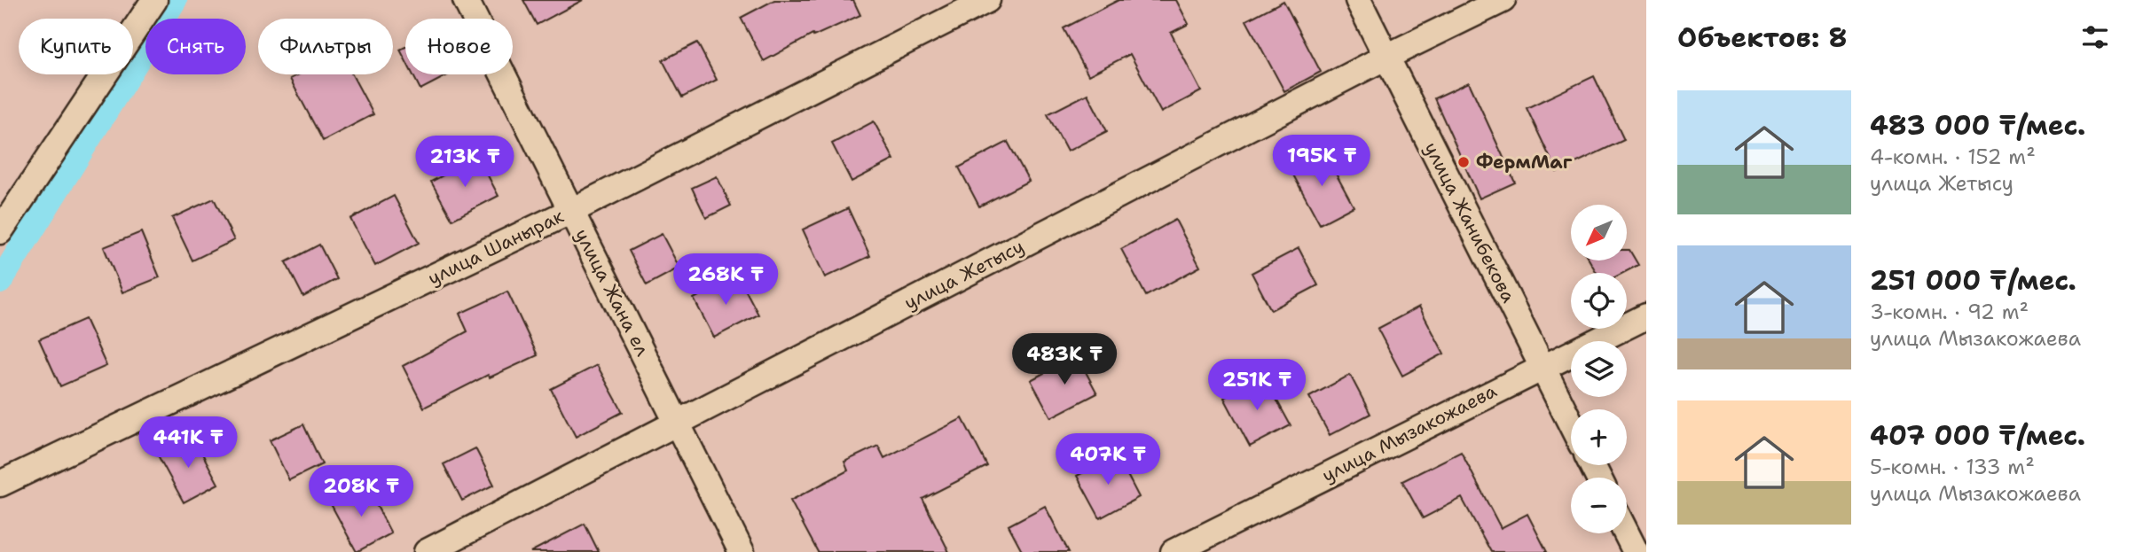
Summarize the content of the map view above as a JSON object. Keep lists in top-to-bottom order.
{
  "streets": {
    "street": [
      "улица Жанибекова",
      "улица Шанырак",
      "улица Жетысу",
      "улица Жана ел",
      "улица Мызакожаева"
    ]
  },
  "crossings": [
    ["улица Жанибекова", "улица Жетысу"],
    ["улица Жанибекова", "улица Мызакожаева"],
    ["улица Шанырак", "улица Жана ел"],
    ["улица Жетысу", "улица Жана ел"]
  ],
  "places": ["ФермМаг"],
  "north": "bottom left",
  "page": {
    "heading": "Объектов: 8",
    "chip": [
      "Купить",
      "Снять",
      "Фильтры",
      "Новое"
    ],
    "list": [
      {
        "name": "483 000 ₸/мес.",
        "note": "4-комн. · 152 m² · улица Жетысу"
      },
      {
        "name": "251 000 ₸/мес.",
        "note": "3-комн. · 92 m² · улица Мызакожаева"
      },
      {
        "name": "407 000 ₸/мес.",
        "note": "5-комн. · 133 m² · улица Мызакожаева"
      }
    ],
    "price": [
      "195K ₸",
      "213K ₸",
      "268K ₸",
      "483K ₸",
      "251K ₸",
      "441K ₸",
      "407K ₸",
      "208K ₸"
    ],
    "map_buttons": ["+", "−"]
  }
}
